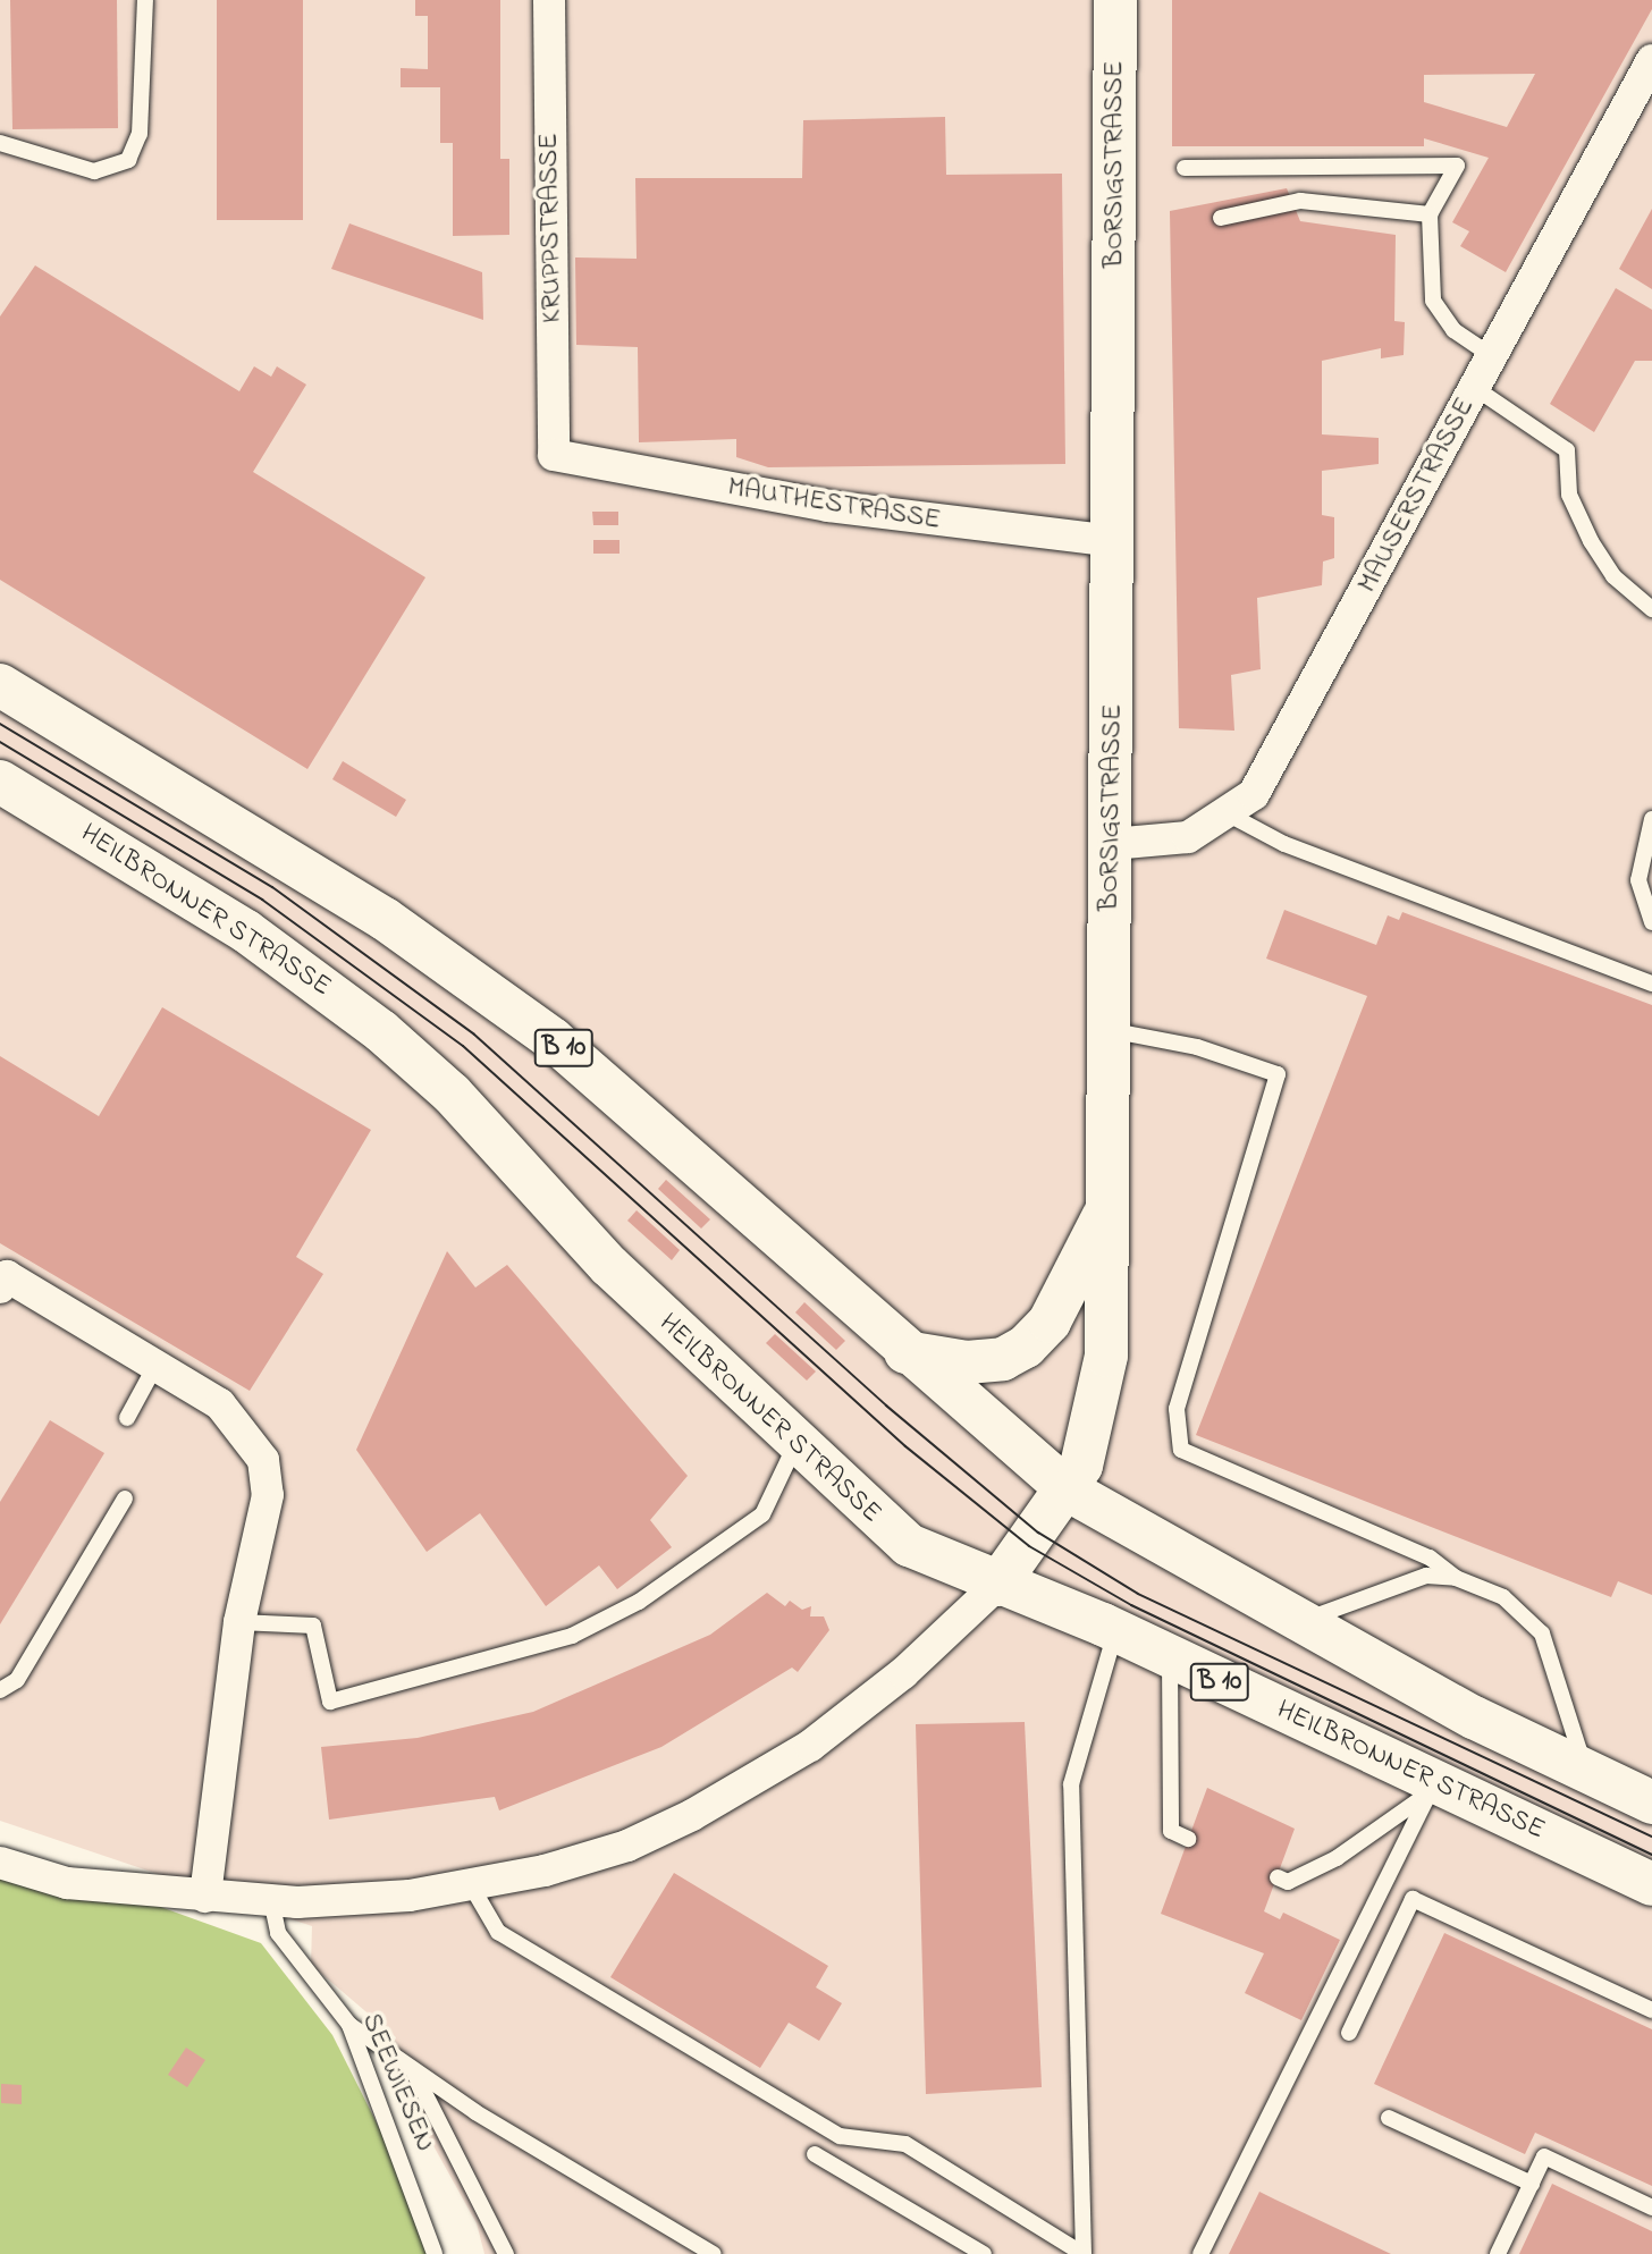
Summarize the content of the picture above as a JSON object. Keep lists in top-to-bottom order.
{
  "streets": {
    "main road": ["BORSIGSTRASSE", "HEILBRONNER STRASSE", "B 10"],
    "street": ["KRUPPSTRASSE", "MAUSERSTRASSE", "MAUTHESTRASSE"],
    "lane": ["SEEWIESEN"]
  },
  "crossings": [
    ["BORSIGSTRASSE", "MAUSERSTRASSE"],
    ["BORSIGSTRASSE", "MAUTHESTRASSE"],
    ["BORSIGSTRASSE", "HEILBRONNER STRASSE"],
    ["BORSIGSTRASSE", "B 10"],
    ["KRUPPSTRASSE", "MAUTHESTRASSE"]
  ]
}
